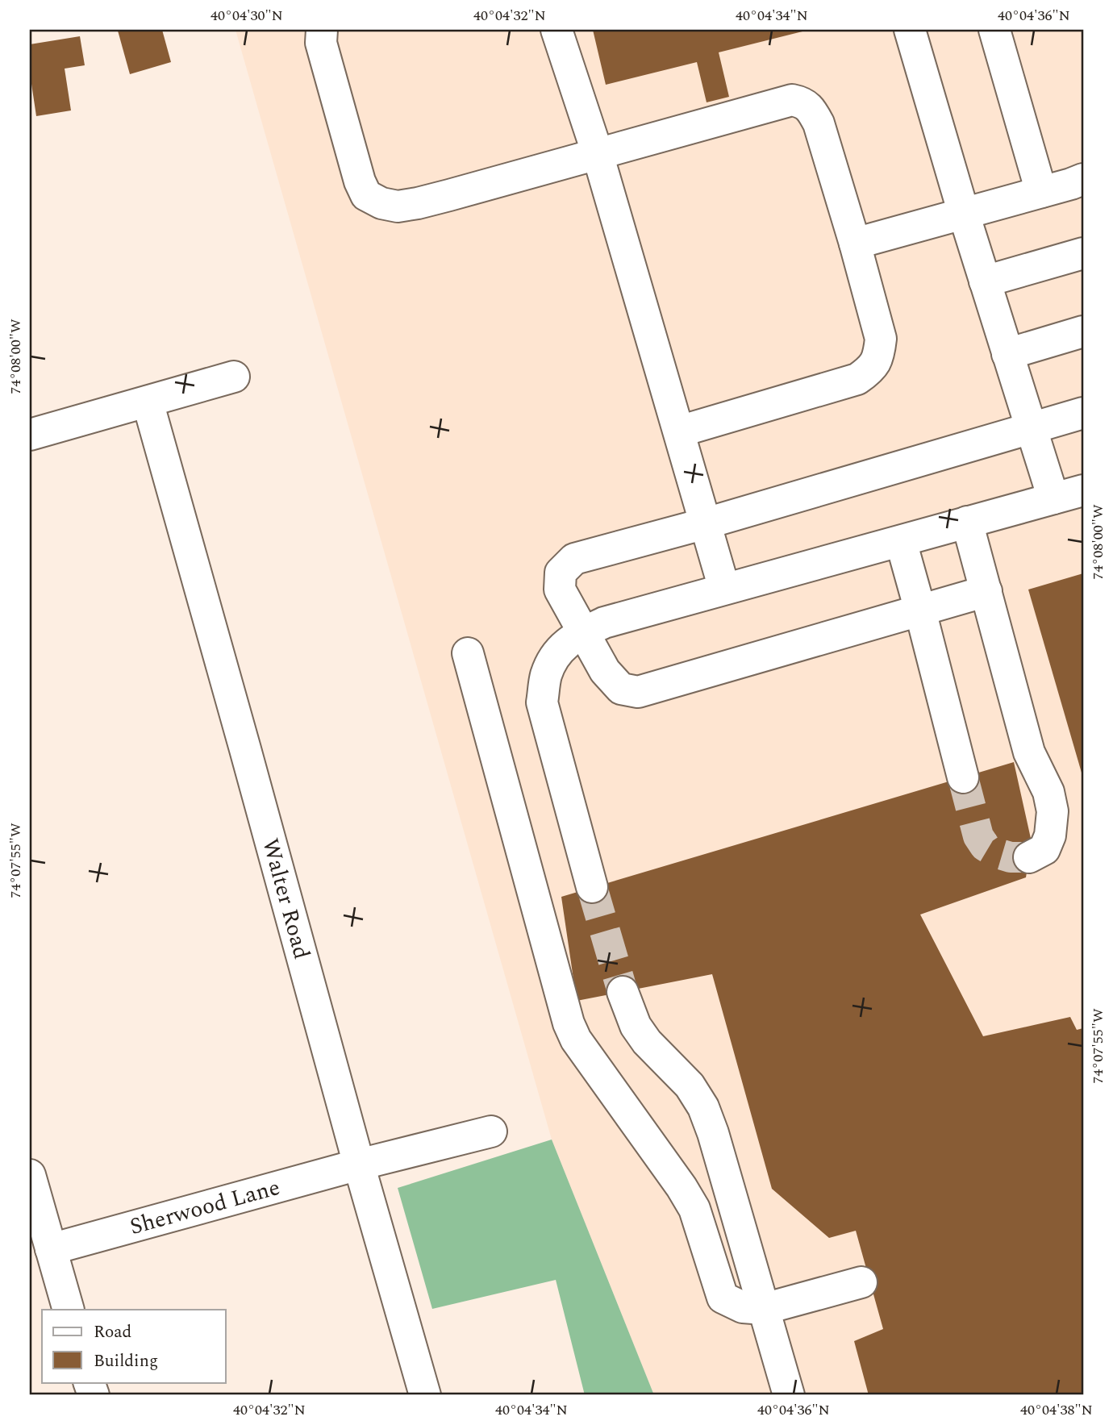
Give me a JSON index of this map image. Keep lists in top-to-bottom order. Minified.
{"streets":{"street":["Walter Road","Sherwood Lane"]},"crossings":[["Walter Road","Sherwood Lane"]],"legend":["Road","Building"],"coordinates":["40°04'30\"N","40°04'32\"N","40°04'34\"N","40°04'36\"N","74°08'00\"W","74°07'55\"W","40°04'38\"N"]}
